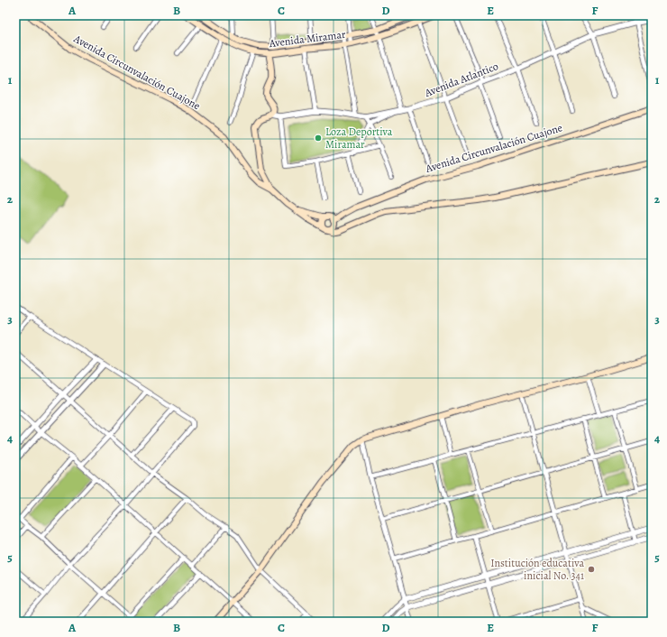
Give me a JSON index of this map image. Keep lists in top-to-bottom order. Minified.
{"streets":{"main road":["Avenida Miramar","Avenida Circunvalación Cuajone"],"street":["Avenida Atlantico"]},"places":["Loza Deportiva Miramar","Institución educativa inicial No. 341"],"grid":{"columns":["A","B","C","D","E","F"],"rows":["1","2","3","4","5"]}}
